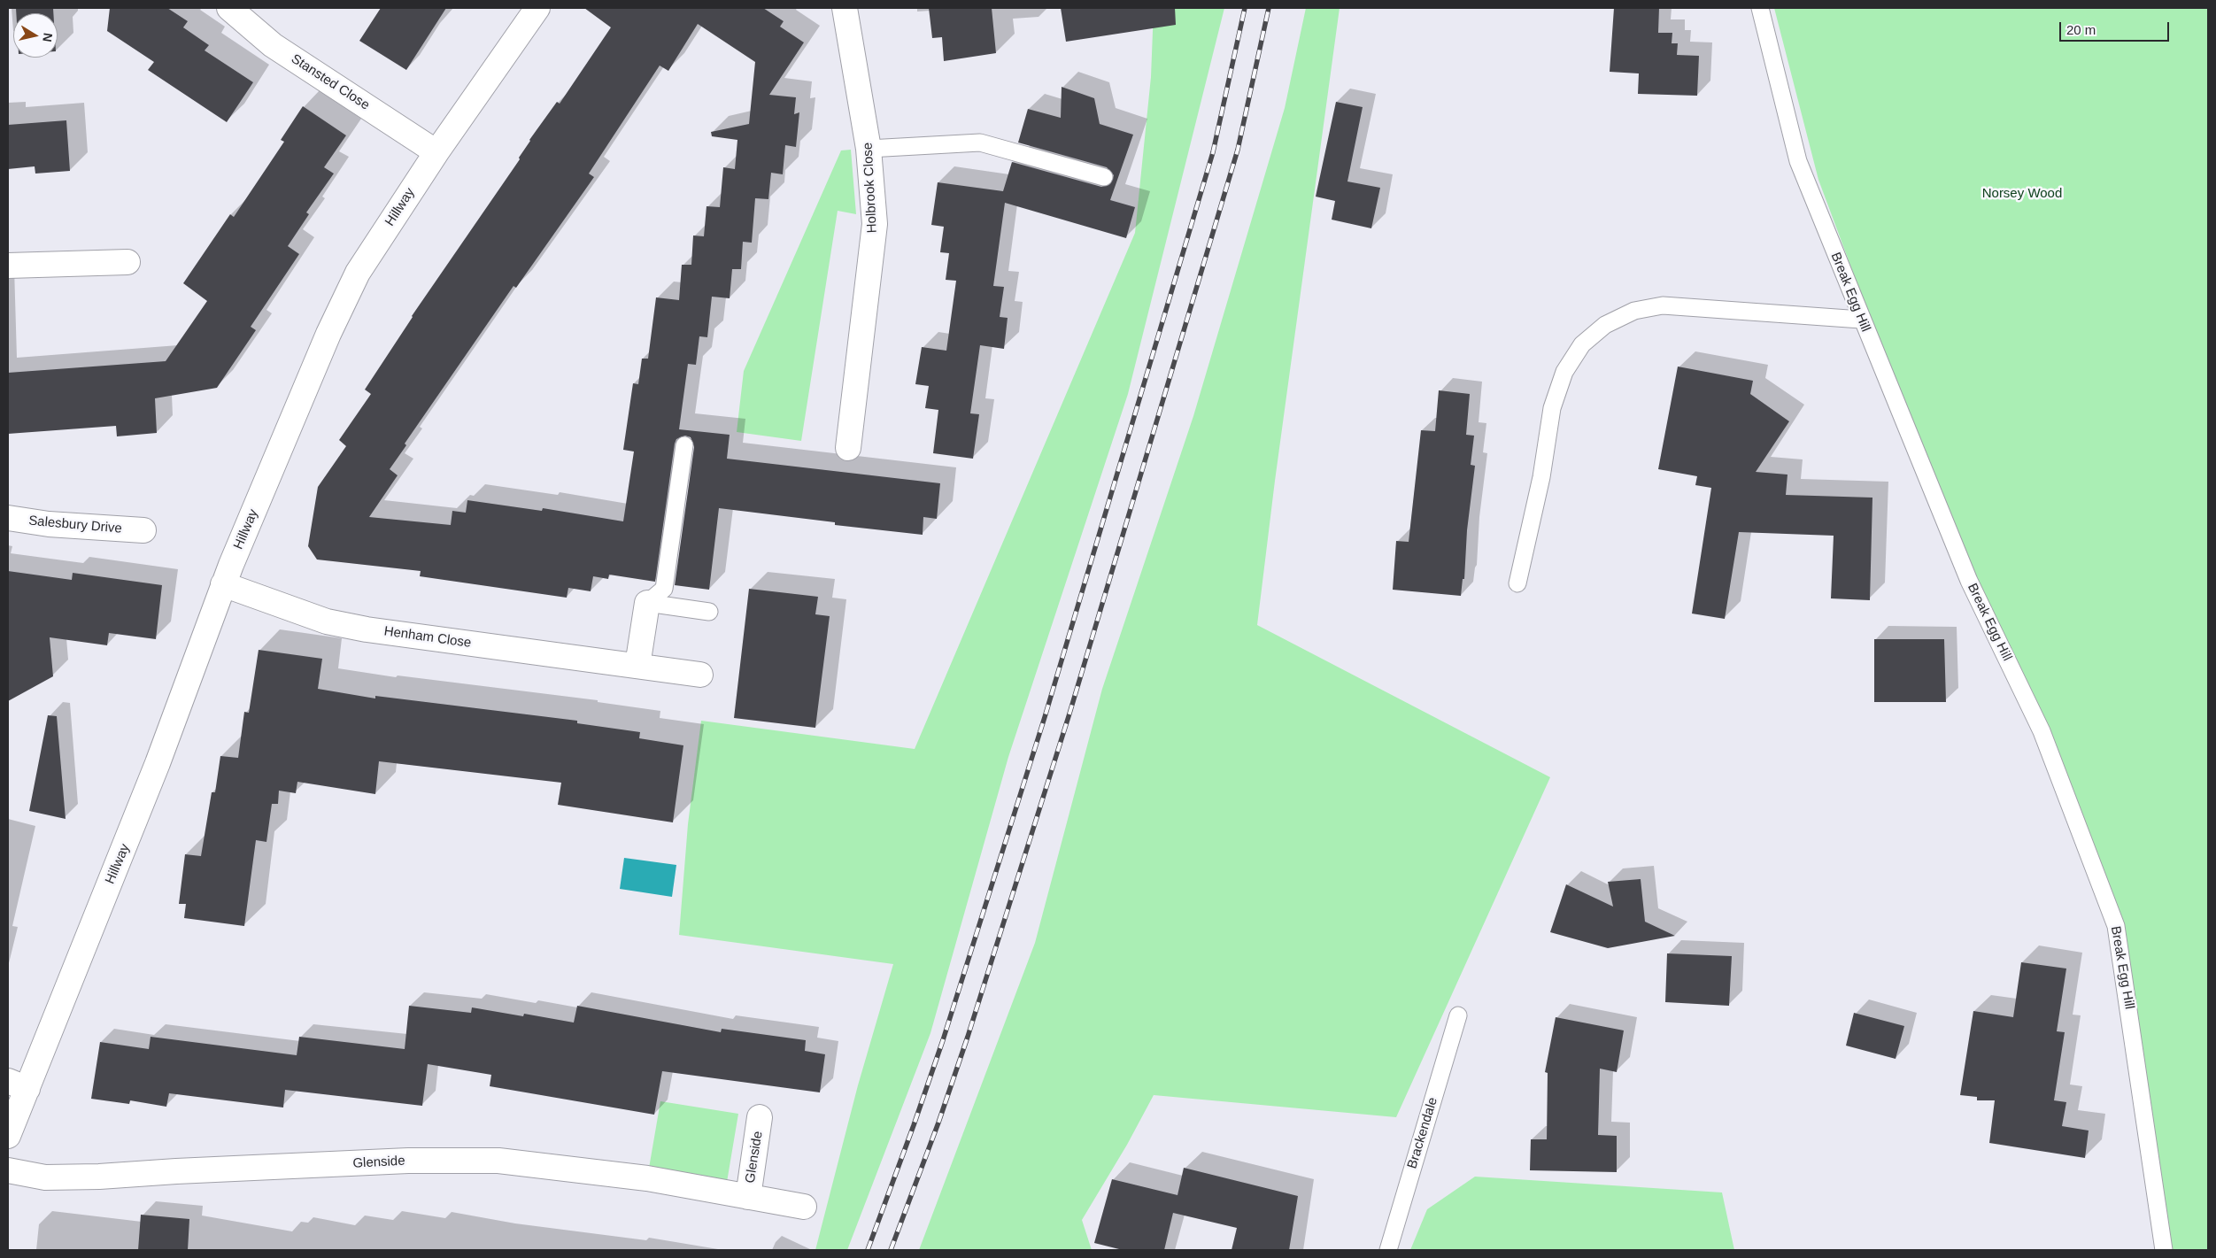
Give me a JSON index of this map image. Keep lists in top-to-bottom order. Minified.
{"streets":{"street":["Stansted Close","Holbrook Close","Hillway","Salesbury Drive","Henham Close","Glenside"],"lane":["Break Egg Hill","Brackendale"]},"crossings":[["Stansted Close","Hillway"],["Hillway","Henham Close"]],"parks":["Norsey Wood"],"scale_bar":"20 m","north":"right"}
